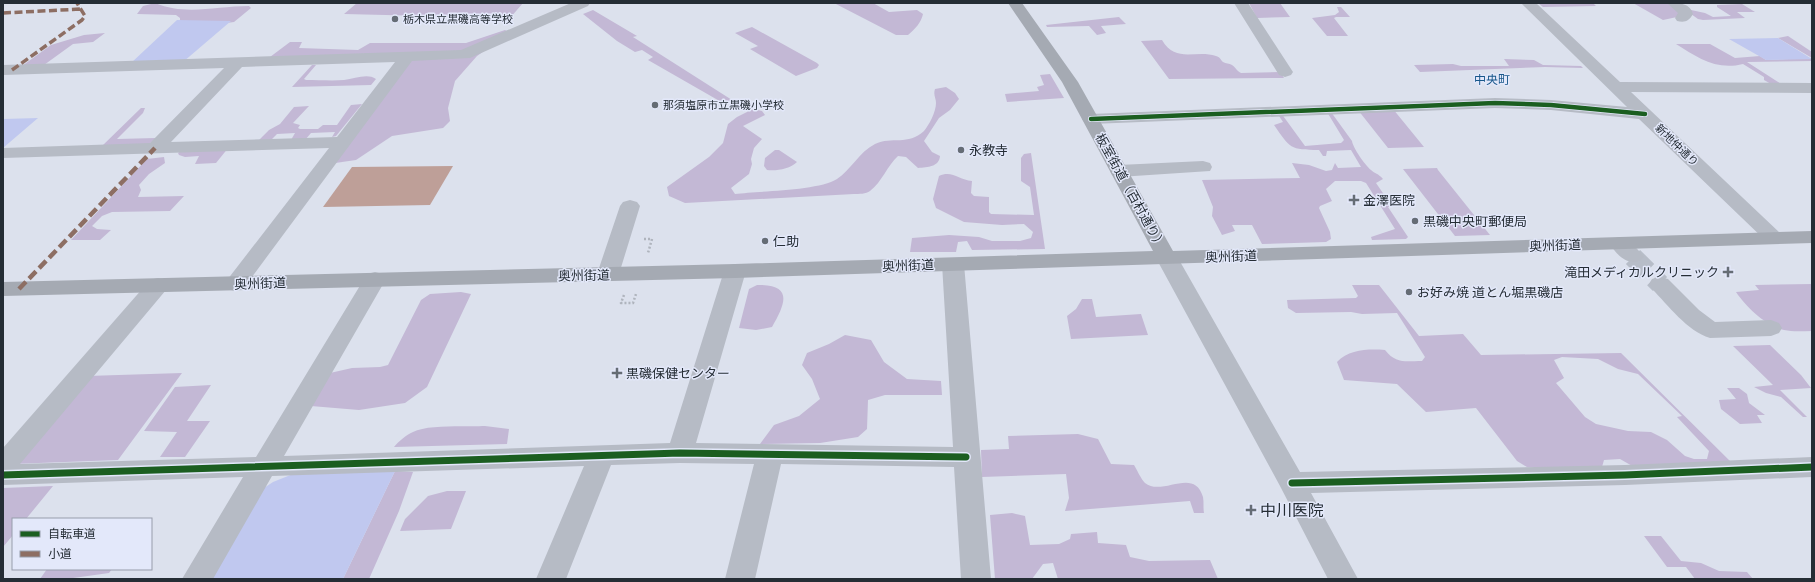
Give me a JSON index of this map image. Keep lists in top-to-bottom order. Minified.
{"streets":{"main road":["板室街道（百村通り）","奥州街道"],"street":["新地仲通り"]},"crossings":[["新地仲通り","奥州街道"],["板室街道（百村通り）","奥州街道"]],"districts":["中央町"],"places":{"other":["栃木県立黒磯高等学校","那須塩原市立黒磯小学校","永教寺","黒磯中央町郵便局","仁助","お好み焼 道とん堀黒磯店"],"health":["金澤医院","滝田メディカルクリニック","黒磯保健センター","中川医院"]},"legend":["自転車道","小道"]}
